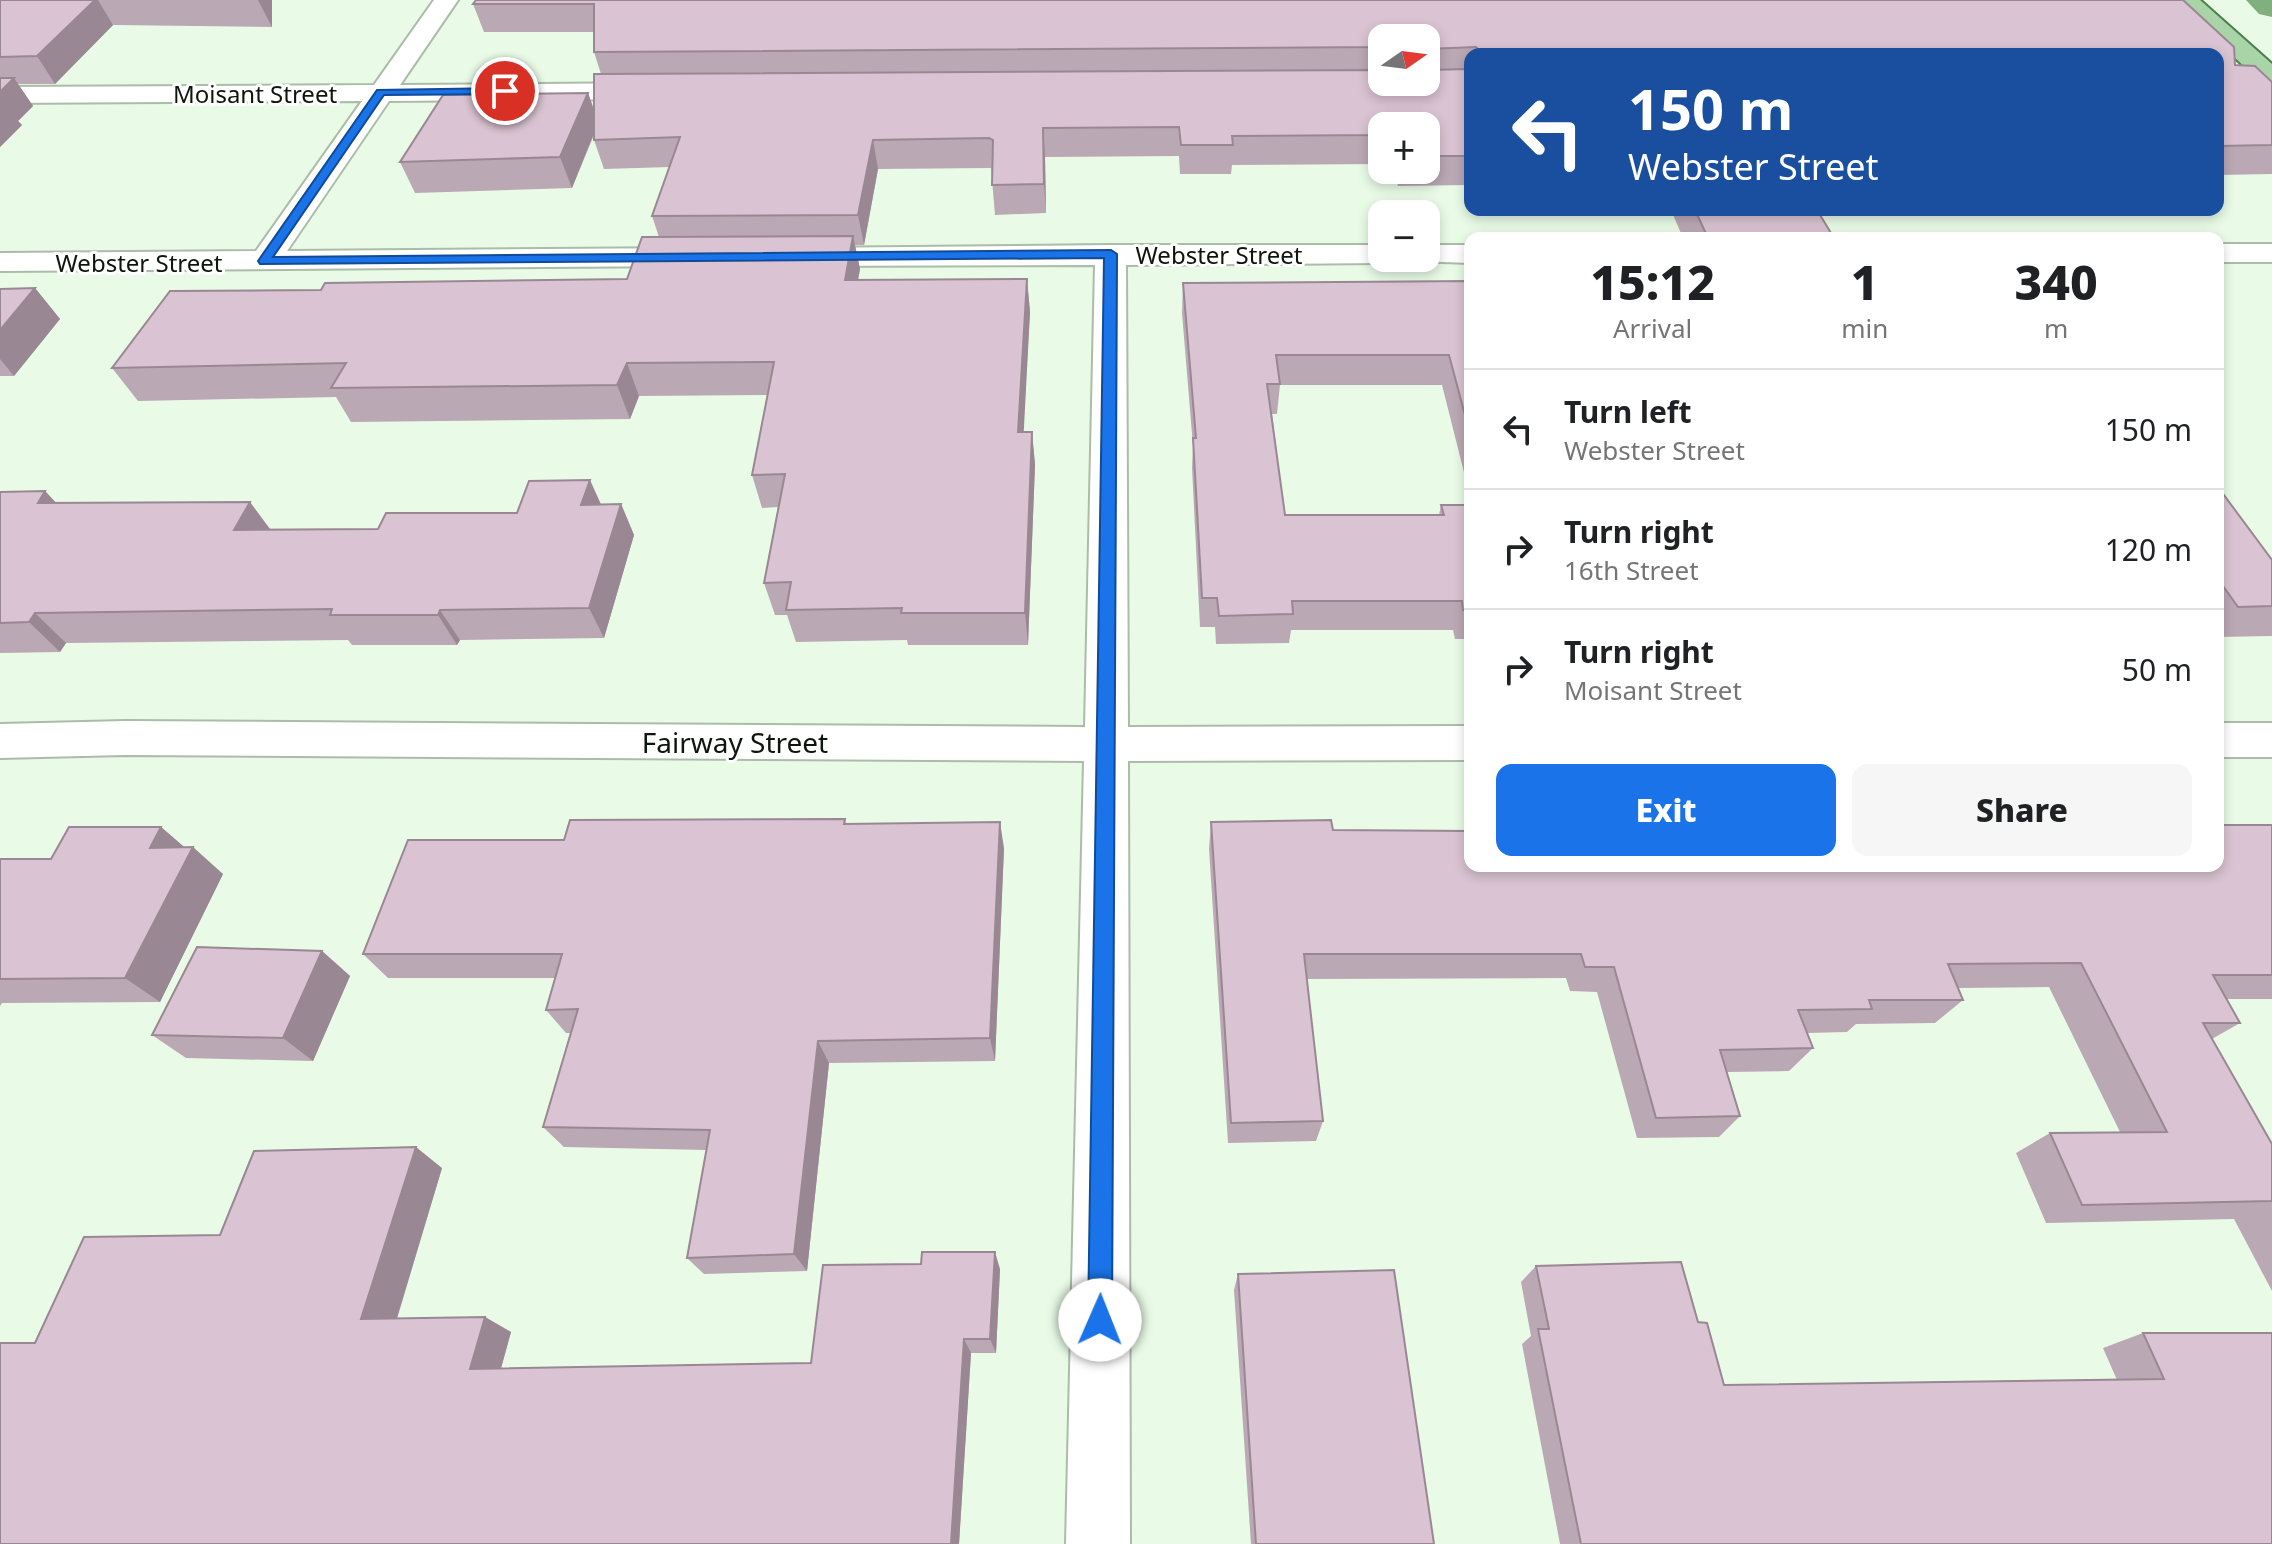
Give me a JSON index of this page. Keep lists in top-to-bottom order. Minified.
{"streets":{"street":["Moisant Street","Webster Street","Fairway Street"]},"north":"right","page":{"map_buttons":["+","−"],"turn":["150 m","Webster Street"],"eta":["15:12","Arrival","1","min","340","m"],"list":[{"name":"Turn left","note":"Webster Street","value":"150 m"},{"name":"Turn right","note":"16th Street","value":"120 m"},{"name":"Turn right","note":"Moisant Street","value":"50 m"}],"buttons":["Exit","Share"]}}
